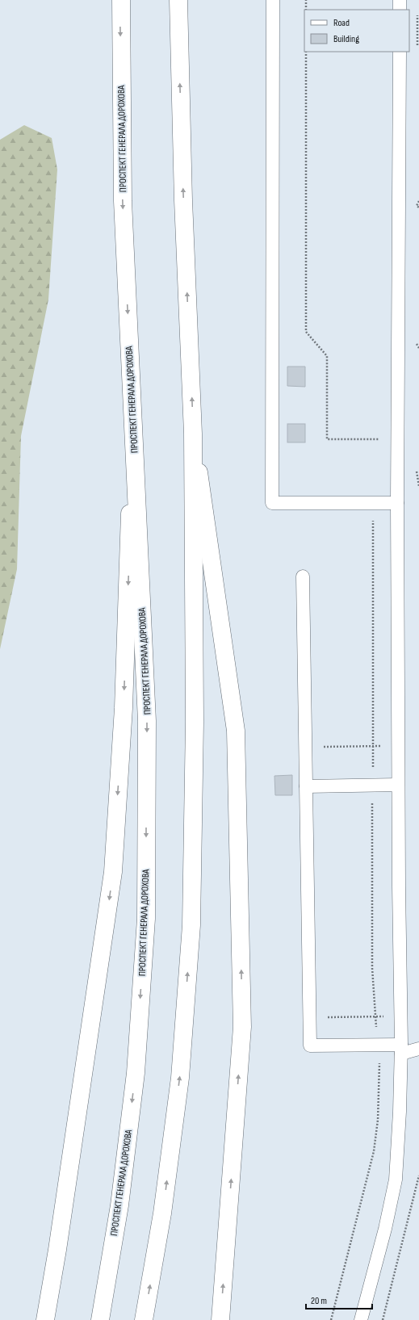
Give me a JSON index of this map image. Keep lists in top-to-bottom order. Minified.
{"streets":{"main road":["ПРОСПЕКТ ГЕНЕРАЛА ДОРОХОВА"]},"legend":["Road","Building"],"scale_bar":"20 m"}
